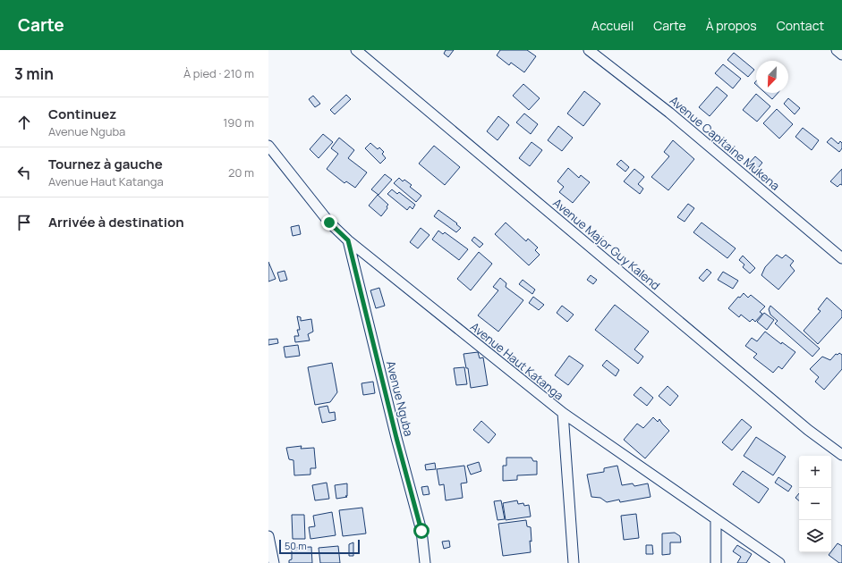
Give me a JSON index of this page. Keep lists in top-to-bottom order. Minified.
{"streets":{"street":["Avenue Capitaine Mukena","Avenue Major Guy Kalend","Avenue Haut Katanga","Avenue Nguba"]},"crossings":[["Avenue Haut Katanga","Avenue Nguba"]],"scale_bar":"50 m","north":"bottom left","page":{"header":"Carte","nav":["Accueil","Carte","À propos","Contact"],"heading":["3 min","À pied · 210 m"],"list":[["Continuez","Avenue Nguba","190 m"],["Tournez à gauche","Avenue Haut Katanga","20 m"],"Arrivée à destination"],"map_buttons":["+","−"],"scale":"50 m"}}
